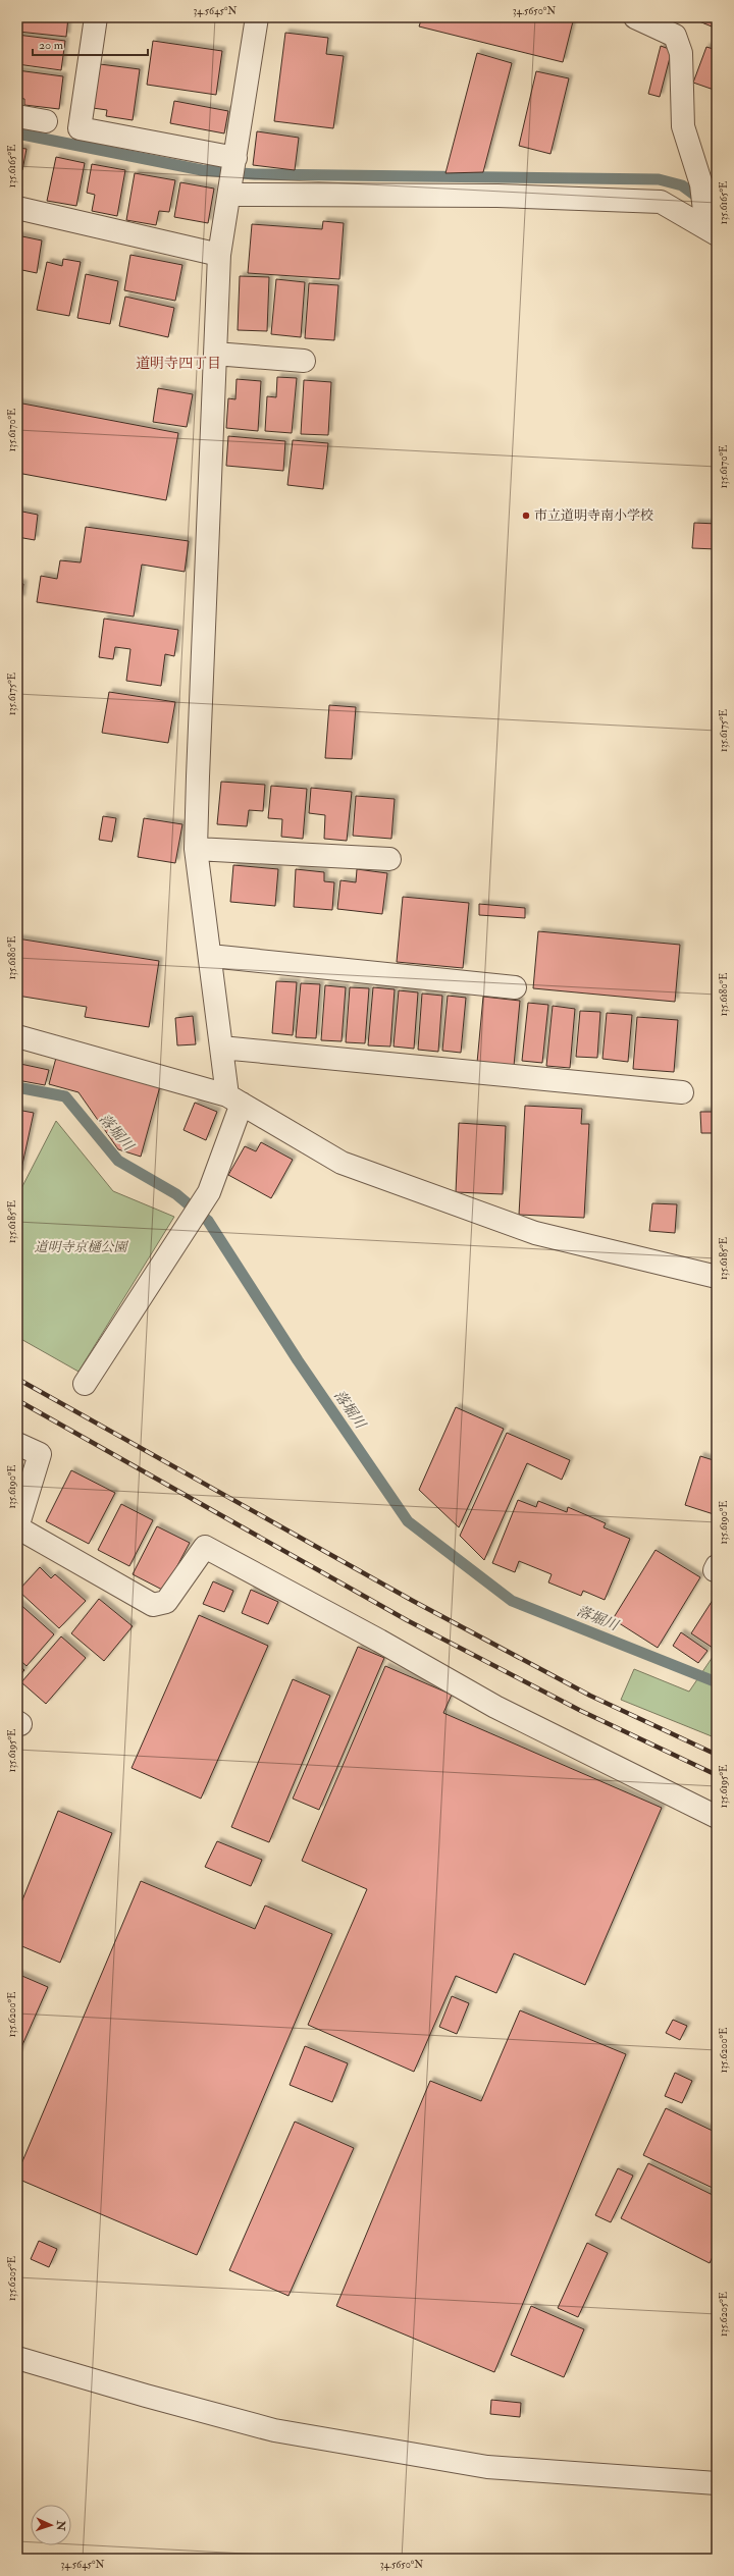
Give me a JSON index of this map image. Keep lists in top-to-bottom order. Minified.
{"districts":["道明寺四丁目"],"water":["落堀川"],"parks":["道明寺京樋公園"],"places":["市立道明寺南小学校"],"scale_bar":"20 m","north":"right","coordinates":["34.5645°N","34.5650°N","135.6165°E","135.6170°E","135.6175°E","135.6180°E","135.6185°E","135.6190°E","135.6195°E","135.6200°E","135.6205°E"]}
